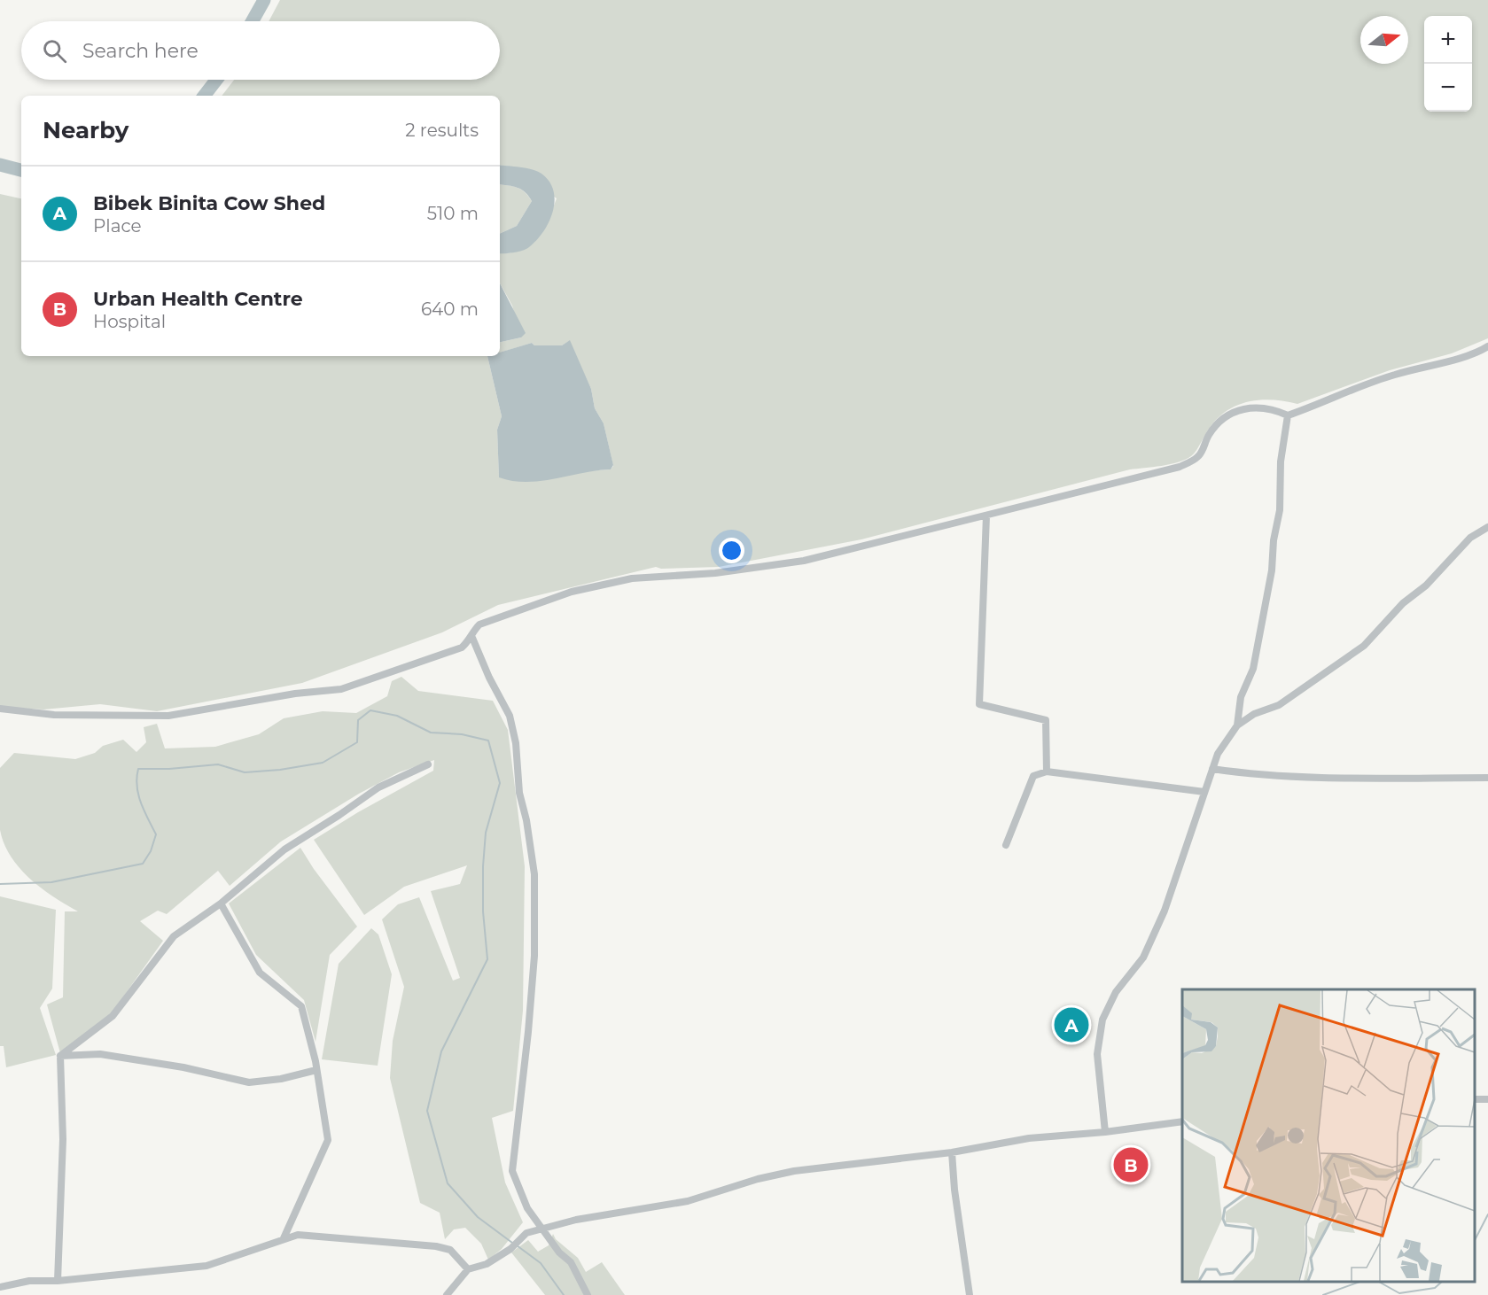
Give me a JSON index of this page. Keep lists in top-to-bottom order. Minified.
{"north":"right","page":{"map_buttons":["+","−"],"search":"Search here","heading":["Nearby","2 results"],"list":[{"mark":"A","name":"Bibek Binita Cow Shed","note":"Place","value":"510 m"},{"mark":"B","name":"Urban Health Centre","note":"Hospital","value":"640 m"}],"pins":["A","B"]}}
